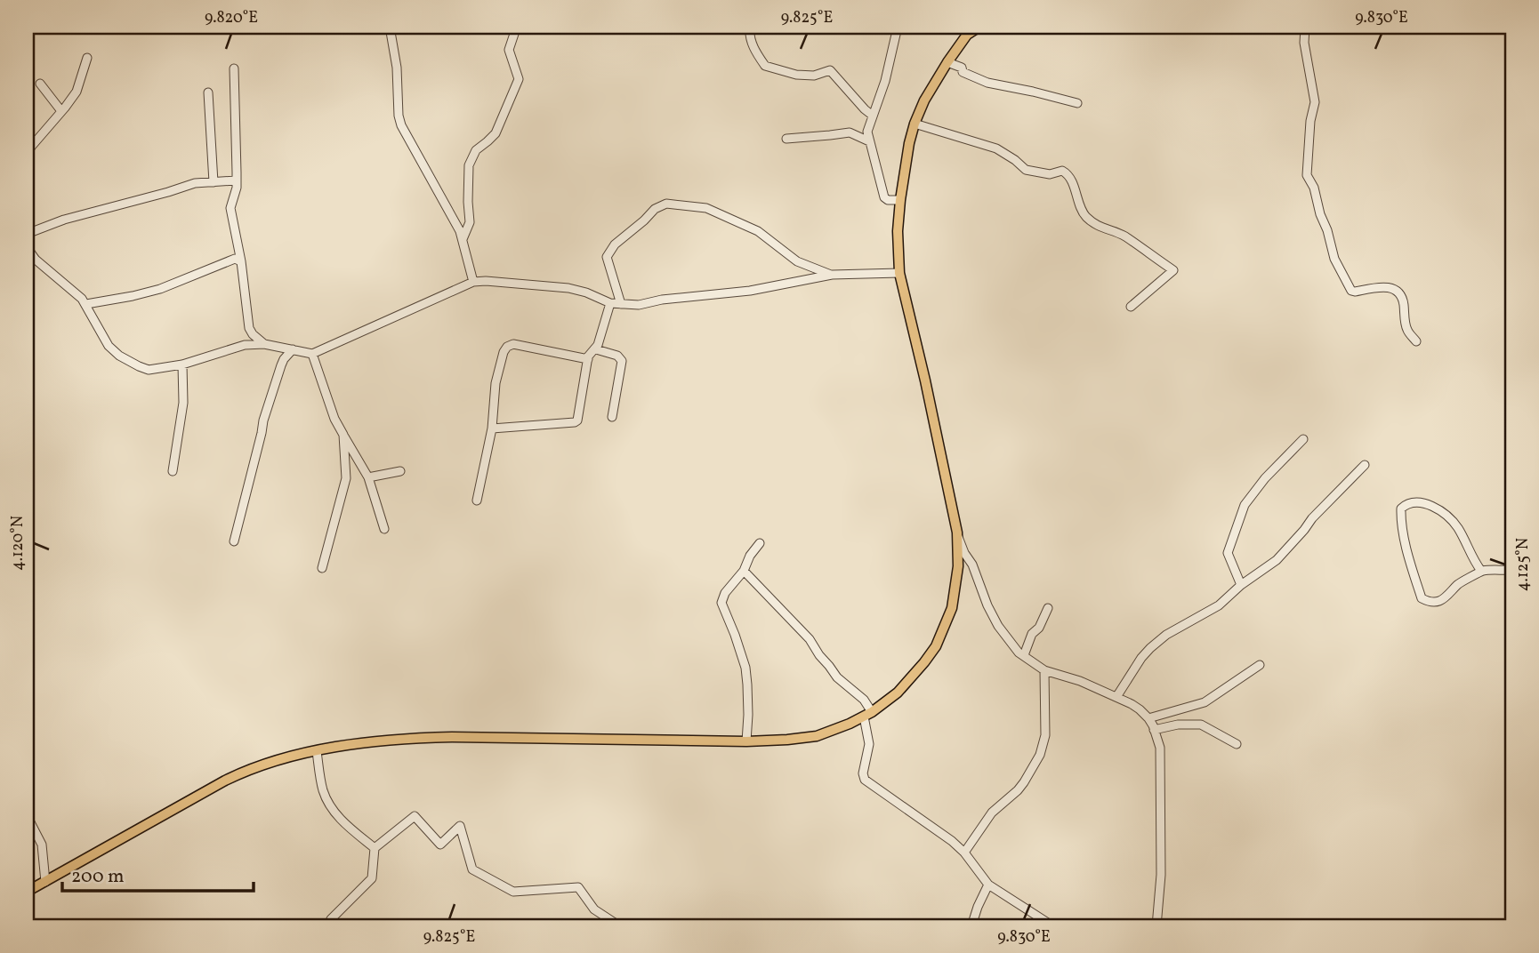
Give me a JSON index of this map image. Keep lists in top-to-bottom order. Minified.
{"scale_bar":"200 m","coordinates":["9.820°E","9.825°E","9.830°E","4.120°N","4.125°N"]}
